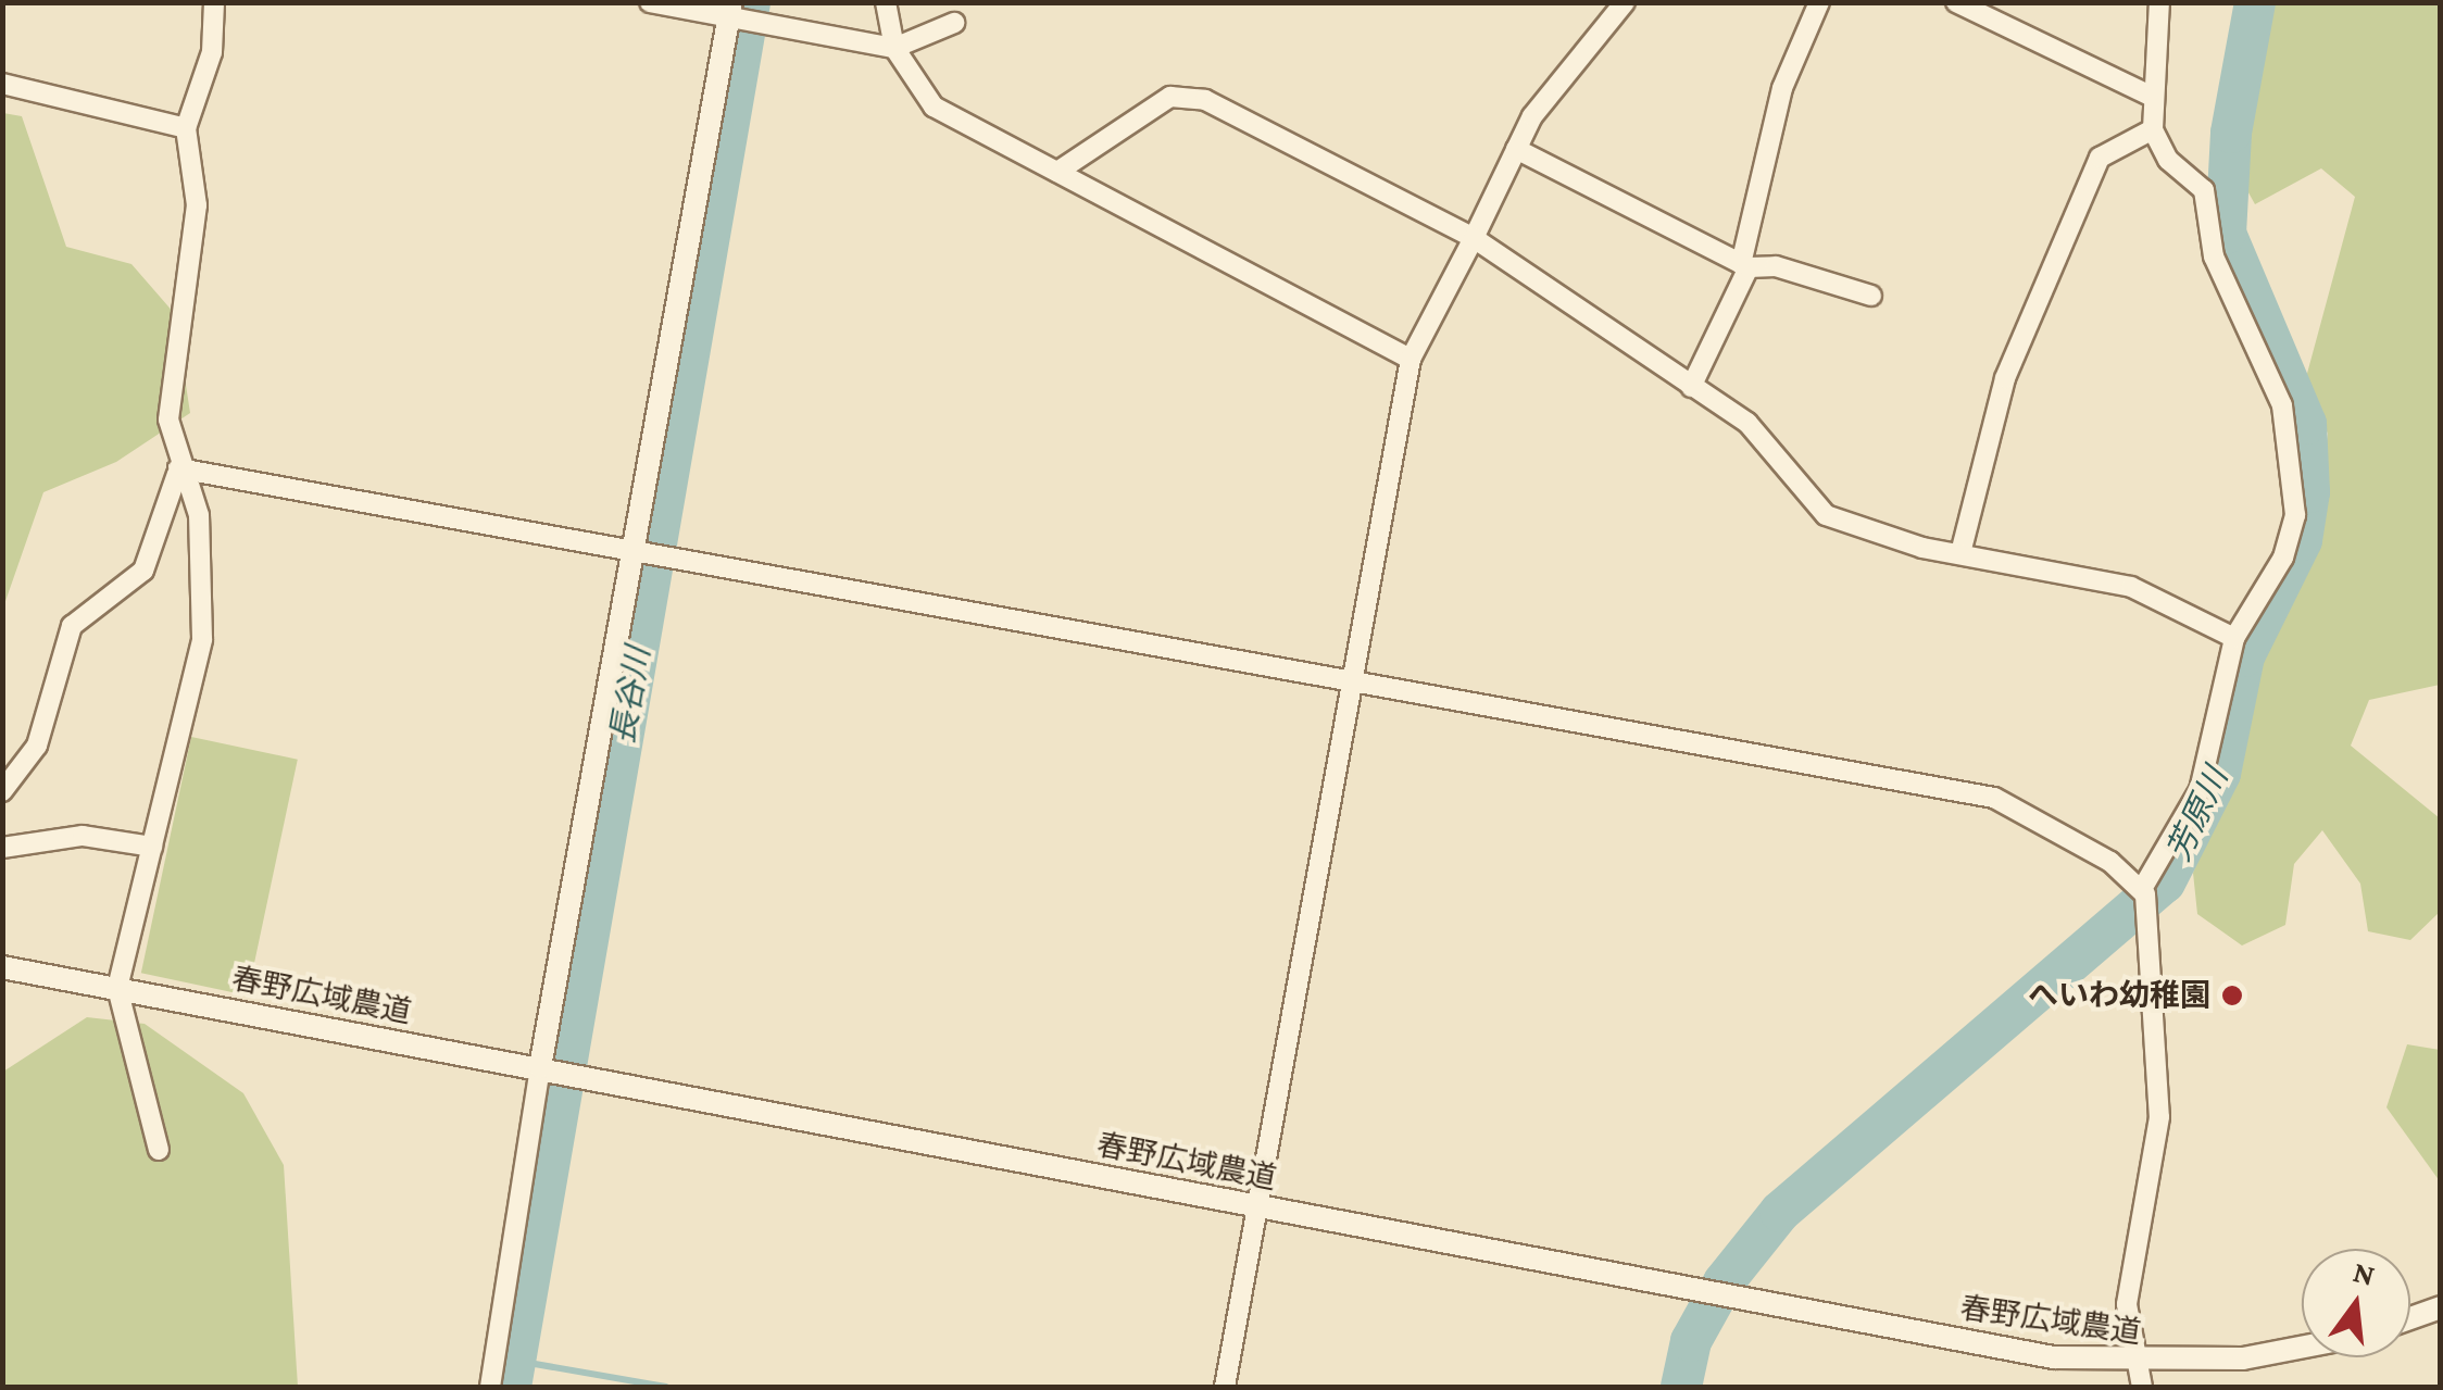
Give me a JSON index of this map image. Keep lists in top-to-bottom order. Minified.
{"streets":{"street":["春野広域農道"]},"water":["長谷川","芳原川"],"places":["へいわ幼稚園"],"north":"top"}
